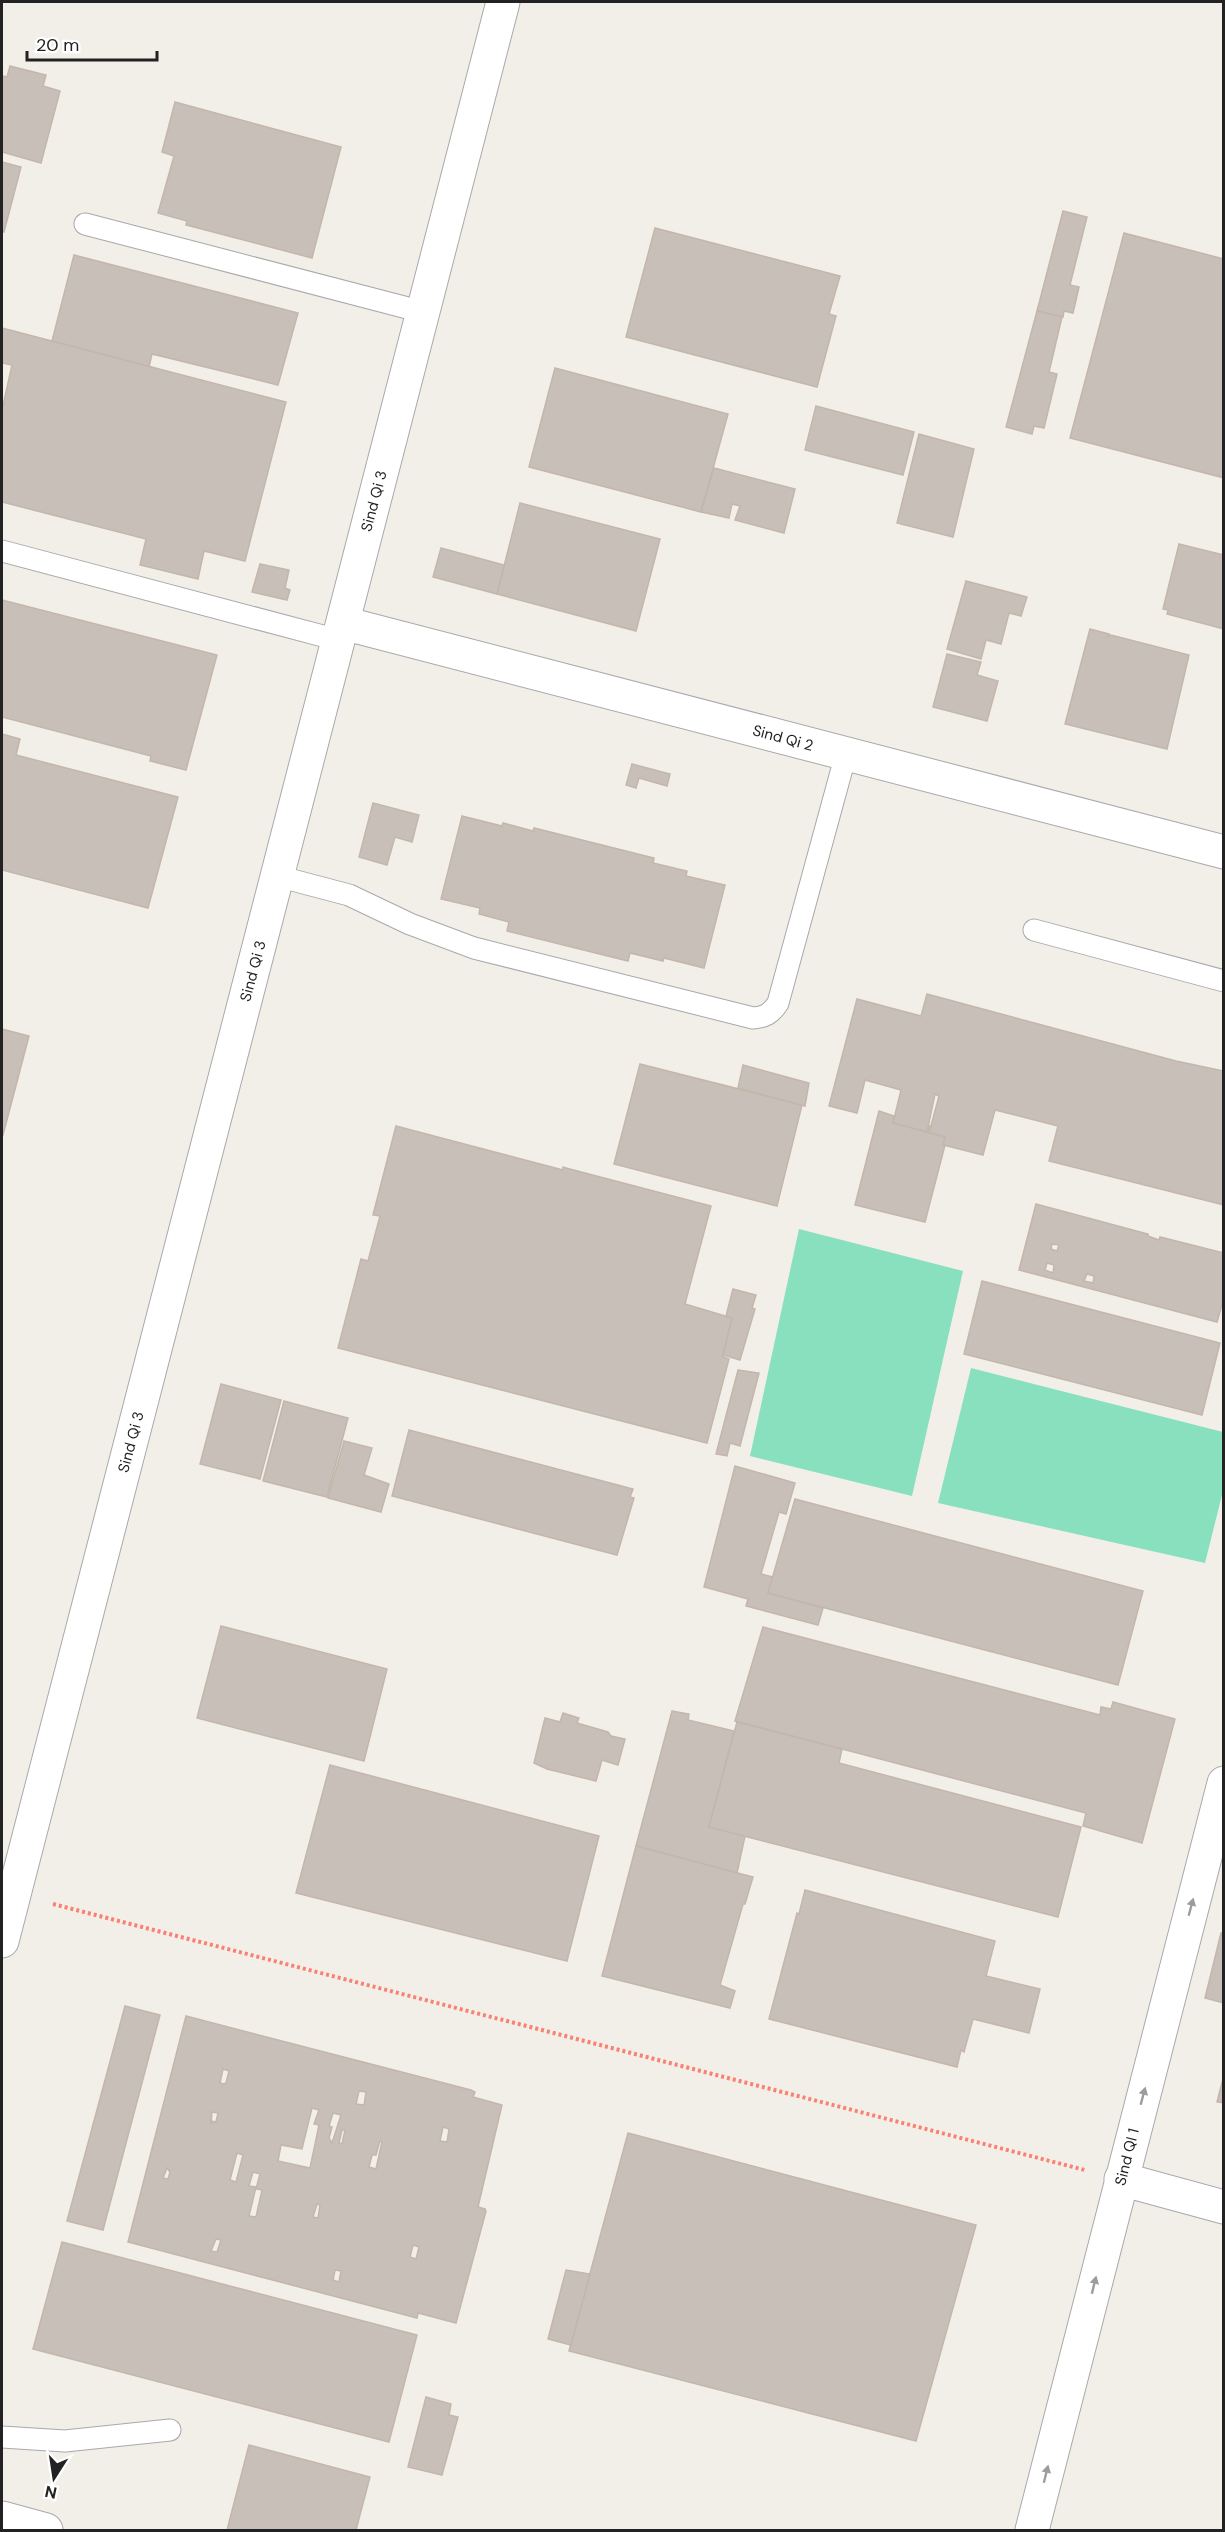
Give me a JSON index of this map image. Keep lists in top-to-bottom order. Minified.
{"streets":{"street":["Sind Qi 3","Sind Qi 2","Sind QI 1"]},"crossings":[["Sind Qi 3","Sind Qi 2"]],"one_way":["Sind QI 1"],"scale_bar":"20 m","north":"bottom"}
